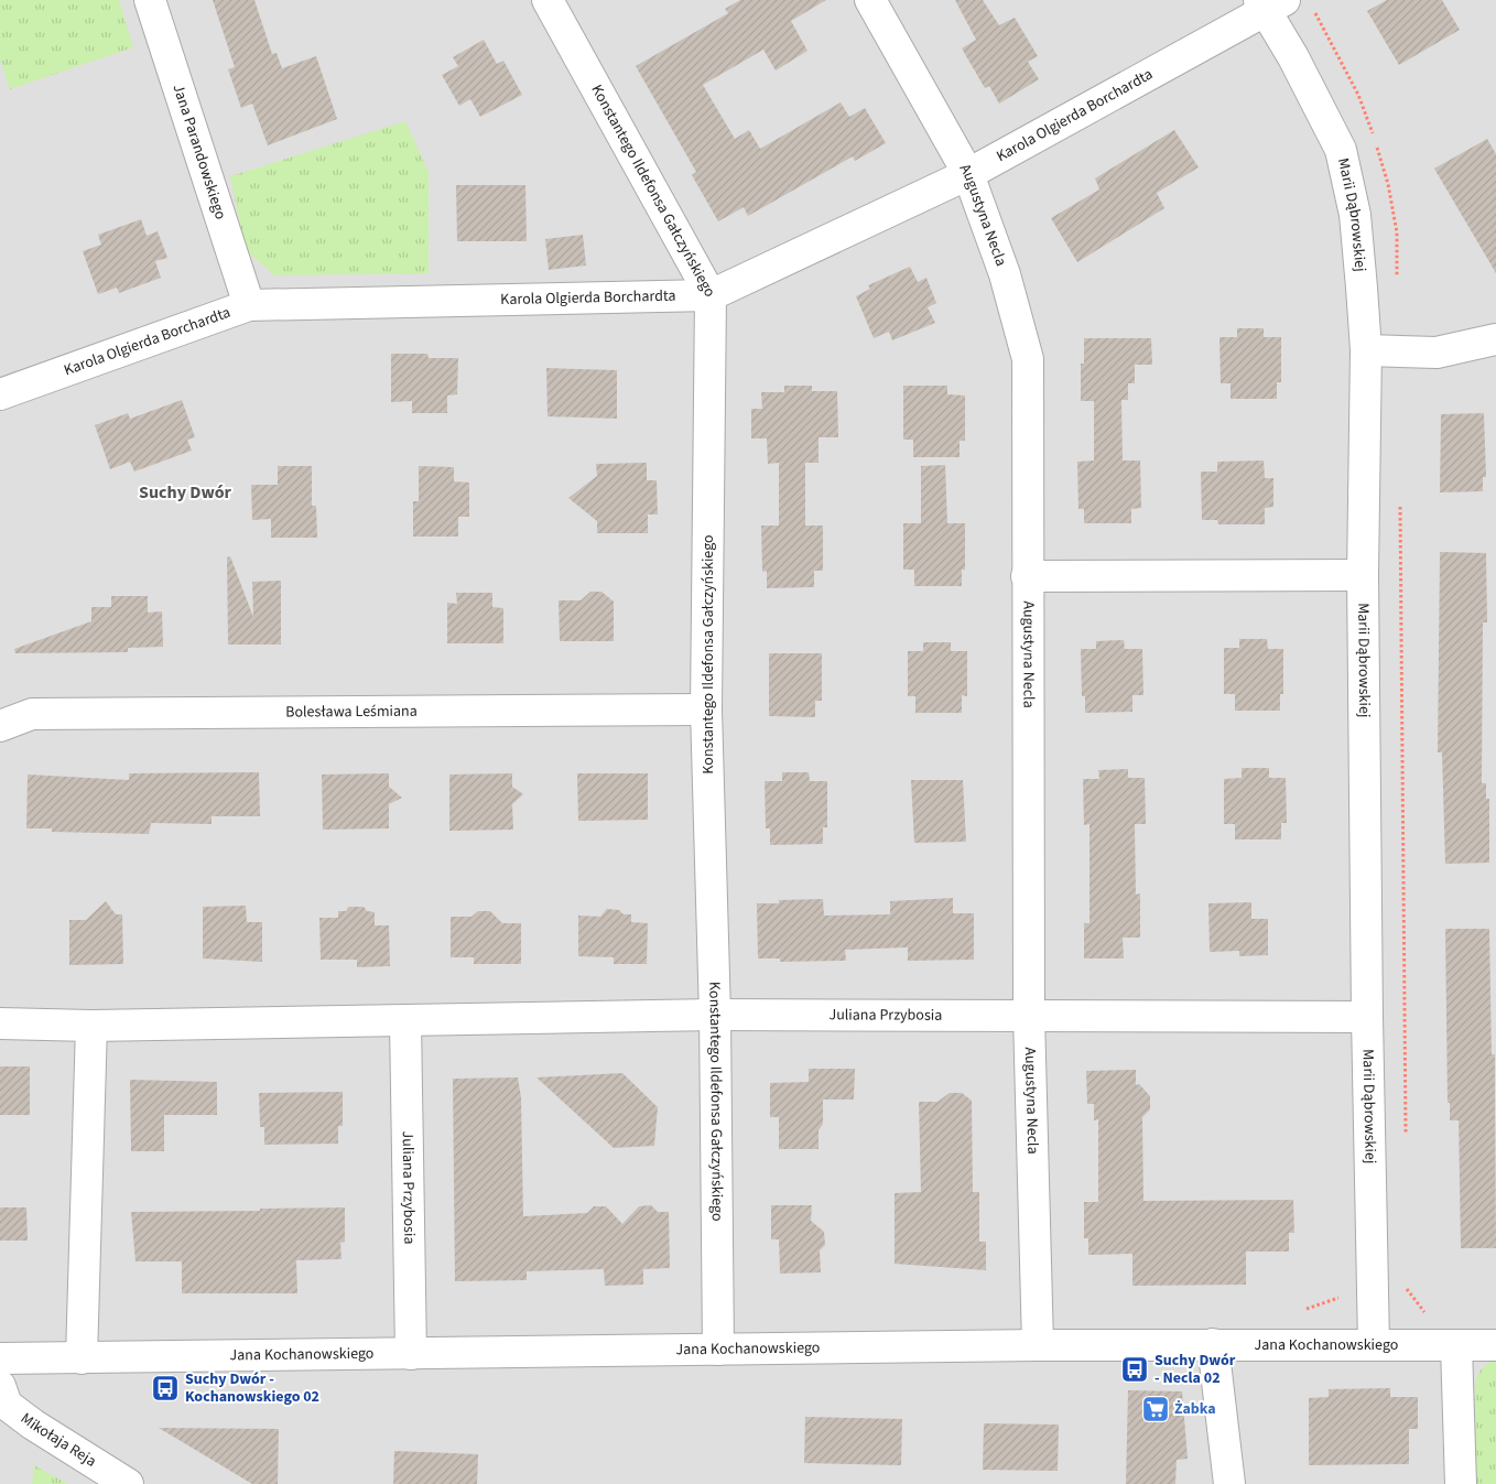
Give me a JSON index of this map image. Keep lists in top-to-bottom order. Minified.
{"streets":{"street":["Karola Olgierda Borchardta","Jana Parandowskiego","Konstantego Ildefonsa Gałczyńskiego","Augustyna Necla","Marii Dąbrowskiej","Bolesława Leśmiana","Juliana Przybosia","Jana Kochanowskiego","Mikołaja Reja"]},"crossings":[["Karola Olgierda Borchardta","Jana Parandowskiego"],["Karola Olgierda Borchardta","Konstantego Ildefonsa Gałczyńskiego"],["Karola Olgierda Borchardta","Augustyna Necla"],["Karola Olgierda Borchardta","Marii Dąbrowskiej"],["Konstantego Ildefonsa Gałczyńskiego","Bolesława Leśmiana"],["Konstantego Ildefonsa Gałczyńskiego","Juliana Przybosia"],["Konstantego Ildefonsa Gałczyńskiego","Jana Kochanowskiego"],["Augustyna Necla","Juliana Przybosia"],["Augustyna Necla","Jana Kochanowskiego"],["Marii Dąbrowskiej","Juliana Przybosia"],["Marii Dąbrowskiej","Jana Kochanowskiego"],["Juliana Przybosia","Jana Kochanowskiego"]],"districts":["Suchy Dwór"],"places":{"bus stop":["Suchy Dwór - Necla 02","Suchy Dwór - Kochanowskiego 02"],"supermarket":["Żabka"]}}
